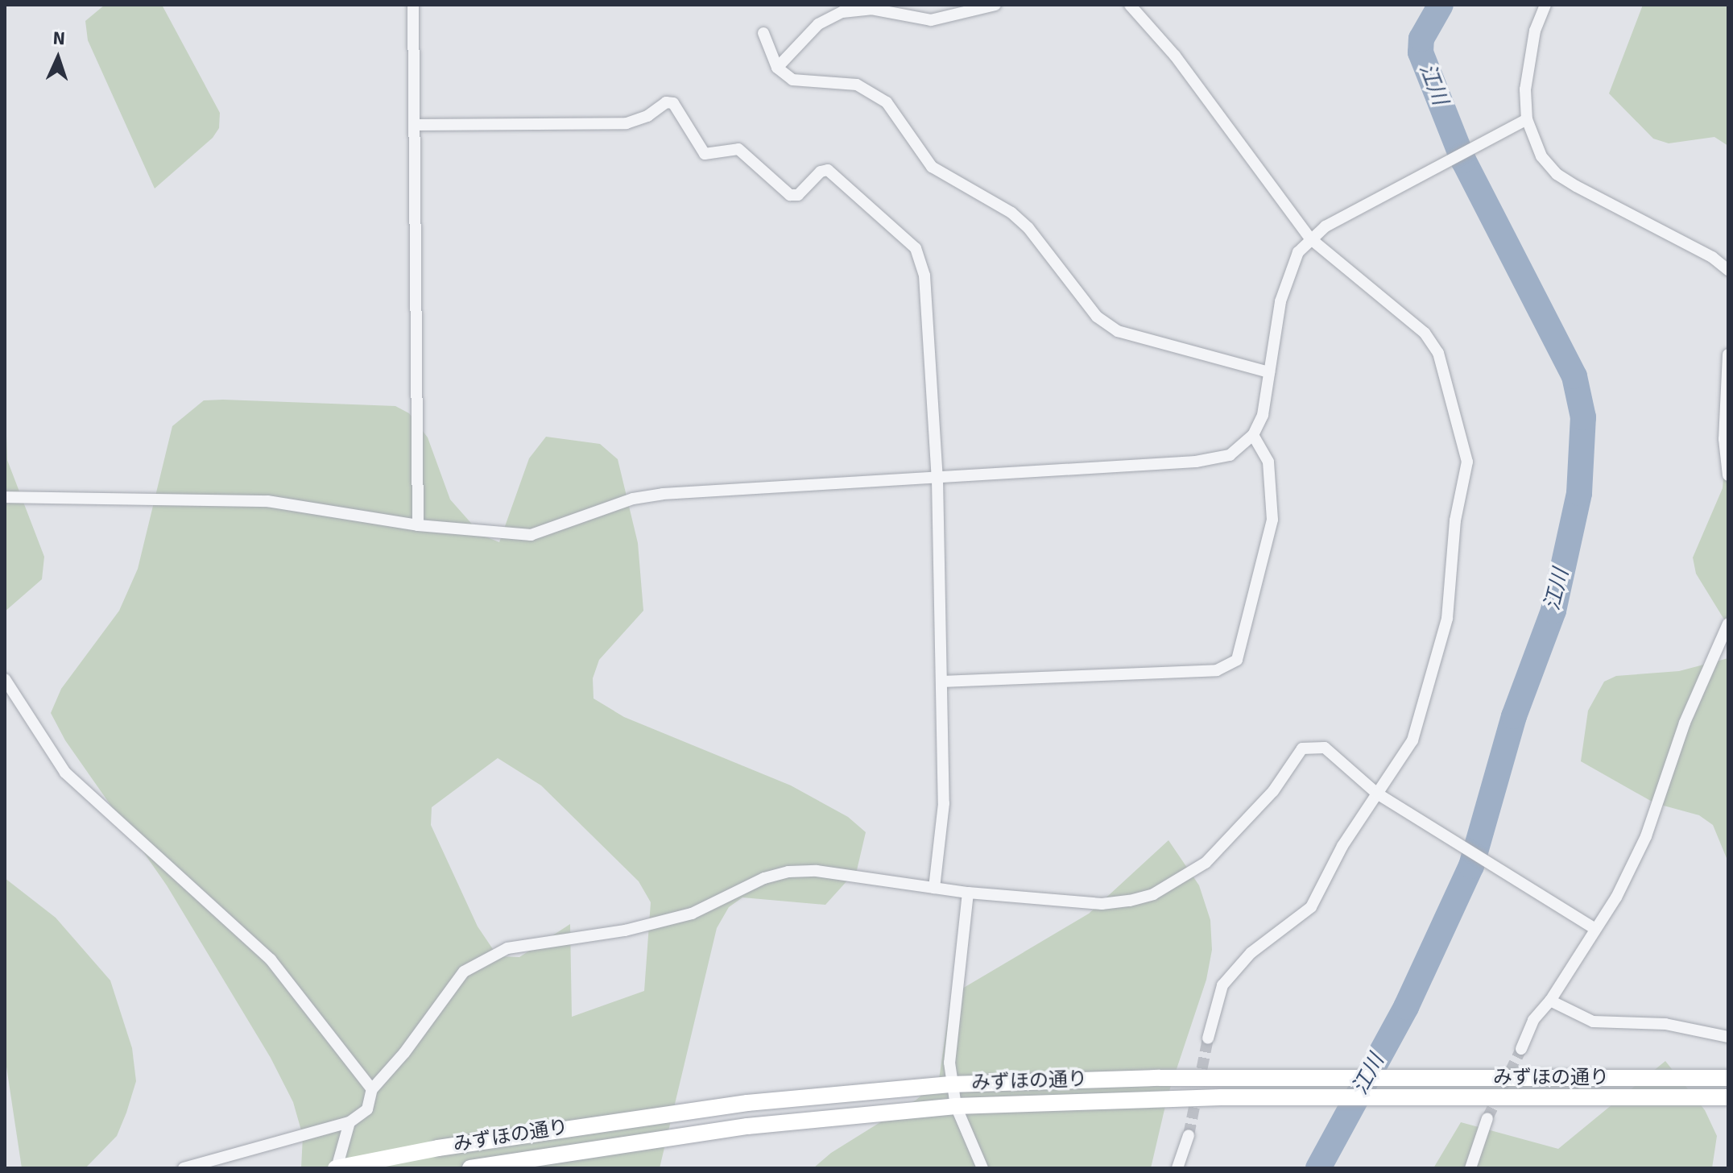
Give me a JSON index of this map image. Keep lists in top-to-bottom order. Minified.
{"streets":{"street":["みずほの通り"]},"water":["江川"],"north":"top"}
